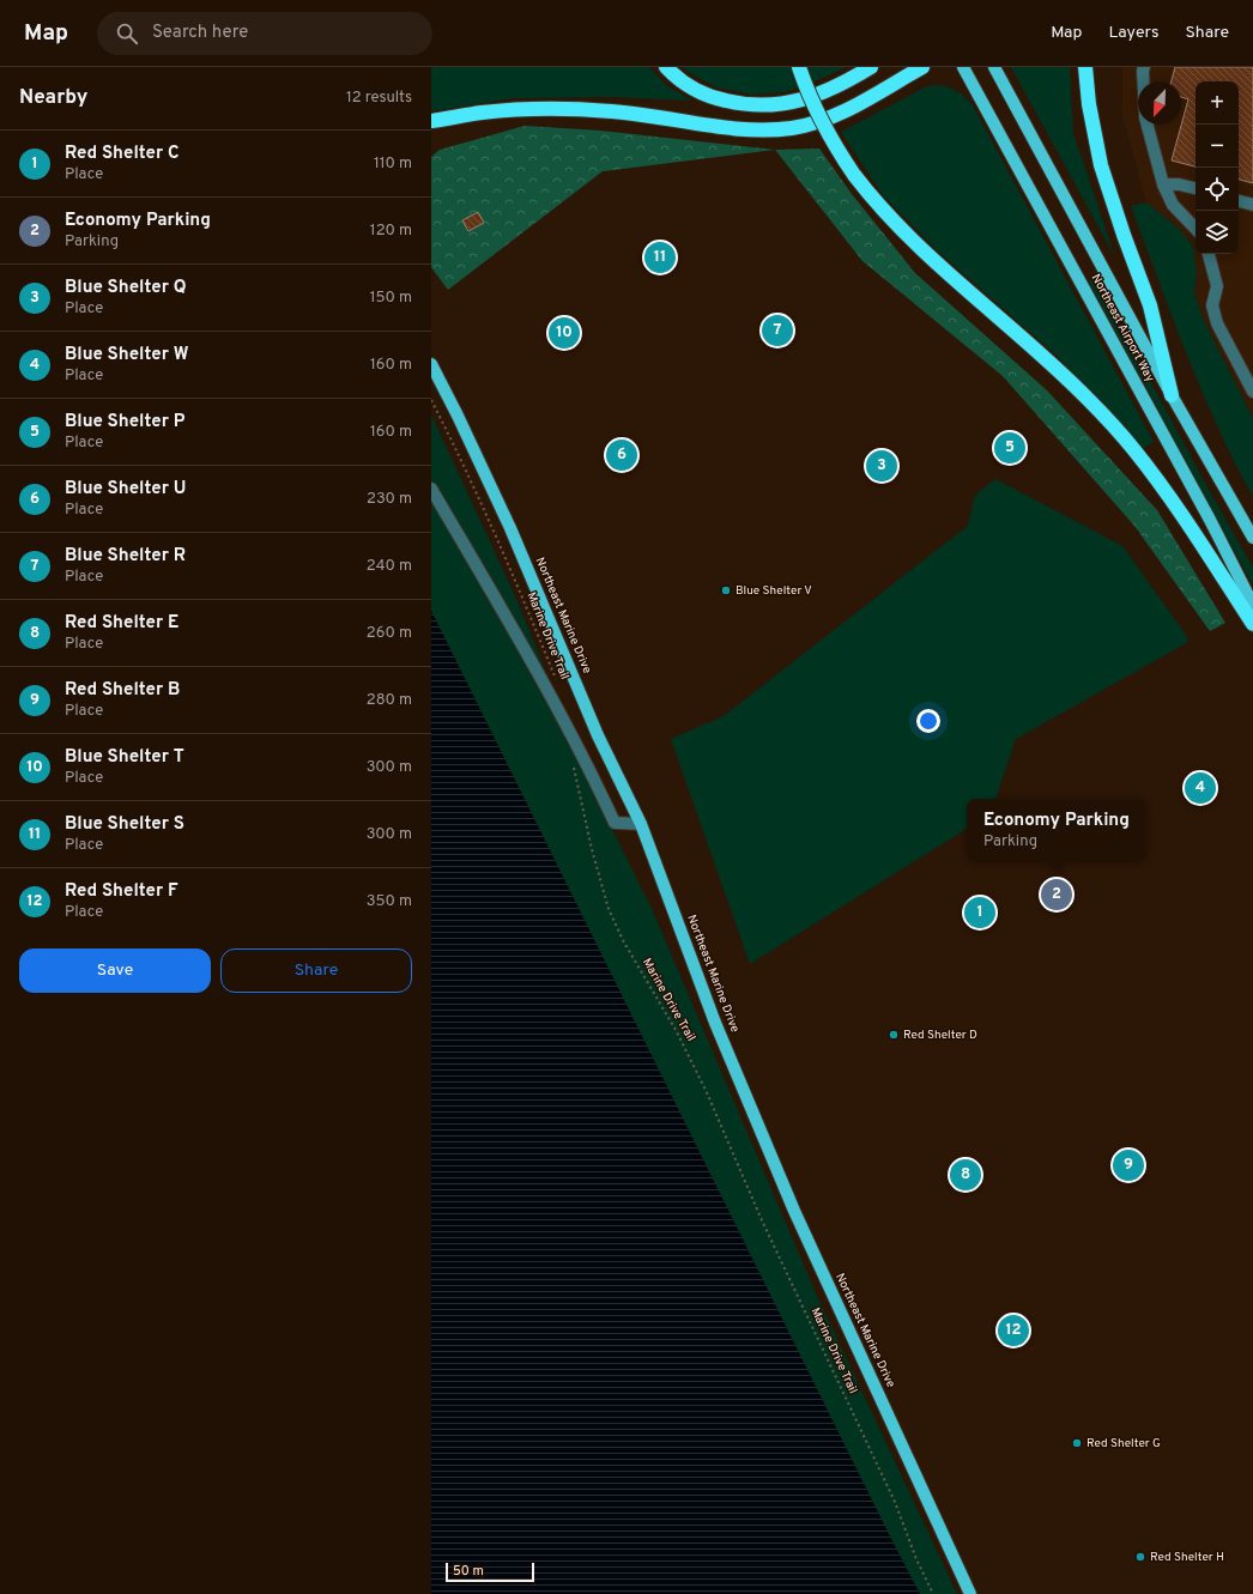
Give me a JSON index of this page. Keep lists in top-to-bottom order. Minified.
{"streets":{"main road":["Northeast Airport Way","Northeast Marine Drive"],"path":["Marine Drive Trail"]},"places":["Blue Shelter V","Red Shelter D","Red Shelter G","Red Shelter H"],"scale_bar":"50 m","north":"bottom left","page":{"header":"Map","search":"Search here","nav":["Map","Layers","Share"],"heading":["Nearby","12 results"],"map_buttons":["+","−"],"list":[{"mark":"1","name":"Red Shelter C","note":"Place","value":"110 m"},{"mark":"2","name":"Economy Parking","note":"Parking","value":"120 m"},{"mark":"3","name":"Blue Shelter Q","note":"Place","value":"150 m"},{"mark":"4","name":"Blue Shelter W","note":"Place","value":"160 m"},{"mark":"5","name":"Blue Shelter P","note":"Place","value":"160 m"},{"mark":"6","name":"Blue Shelter U","note":"Place","value":"230 m"},{"mark":"7","name":"Blue Shelter R","note":"Place","value":"240 m"},{"mark":"8","name":"Red Shelter E","note":"Place","value":"260 m"},{"mark":"9","name":"Red Shelter B","note":"Place","value":"280 m"},{"mark":"10","name":"Blue Shelter T","note":"Place","value":"300 m"},{"mark":"11","name":"Blue Shelter S","note":"Place","value":"300 m"},{"mark":"12","name":"Red Shelter F","note":"Place","value":"350 m"}],"pins":["11","7","10","5","6","3","4","2","1","9","8","12"],"popup":["Economy Parking","Parking"],"buttons":["Save","Share"],"scale":"50 m"}}
